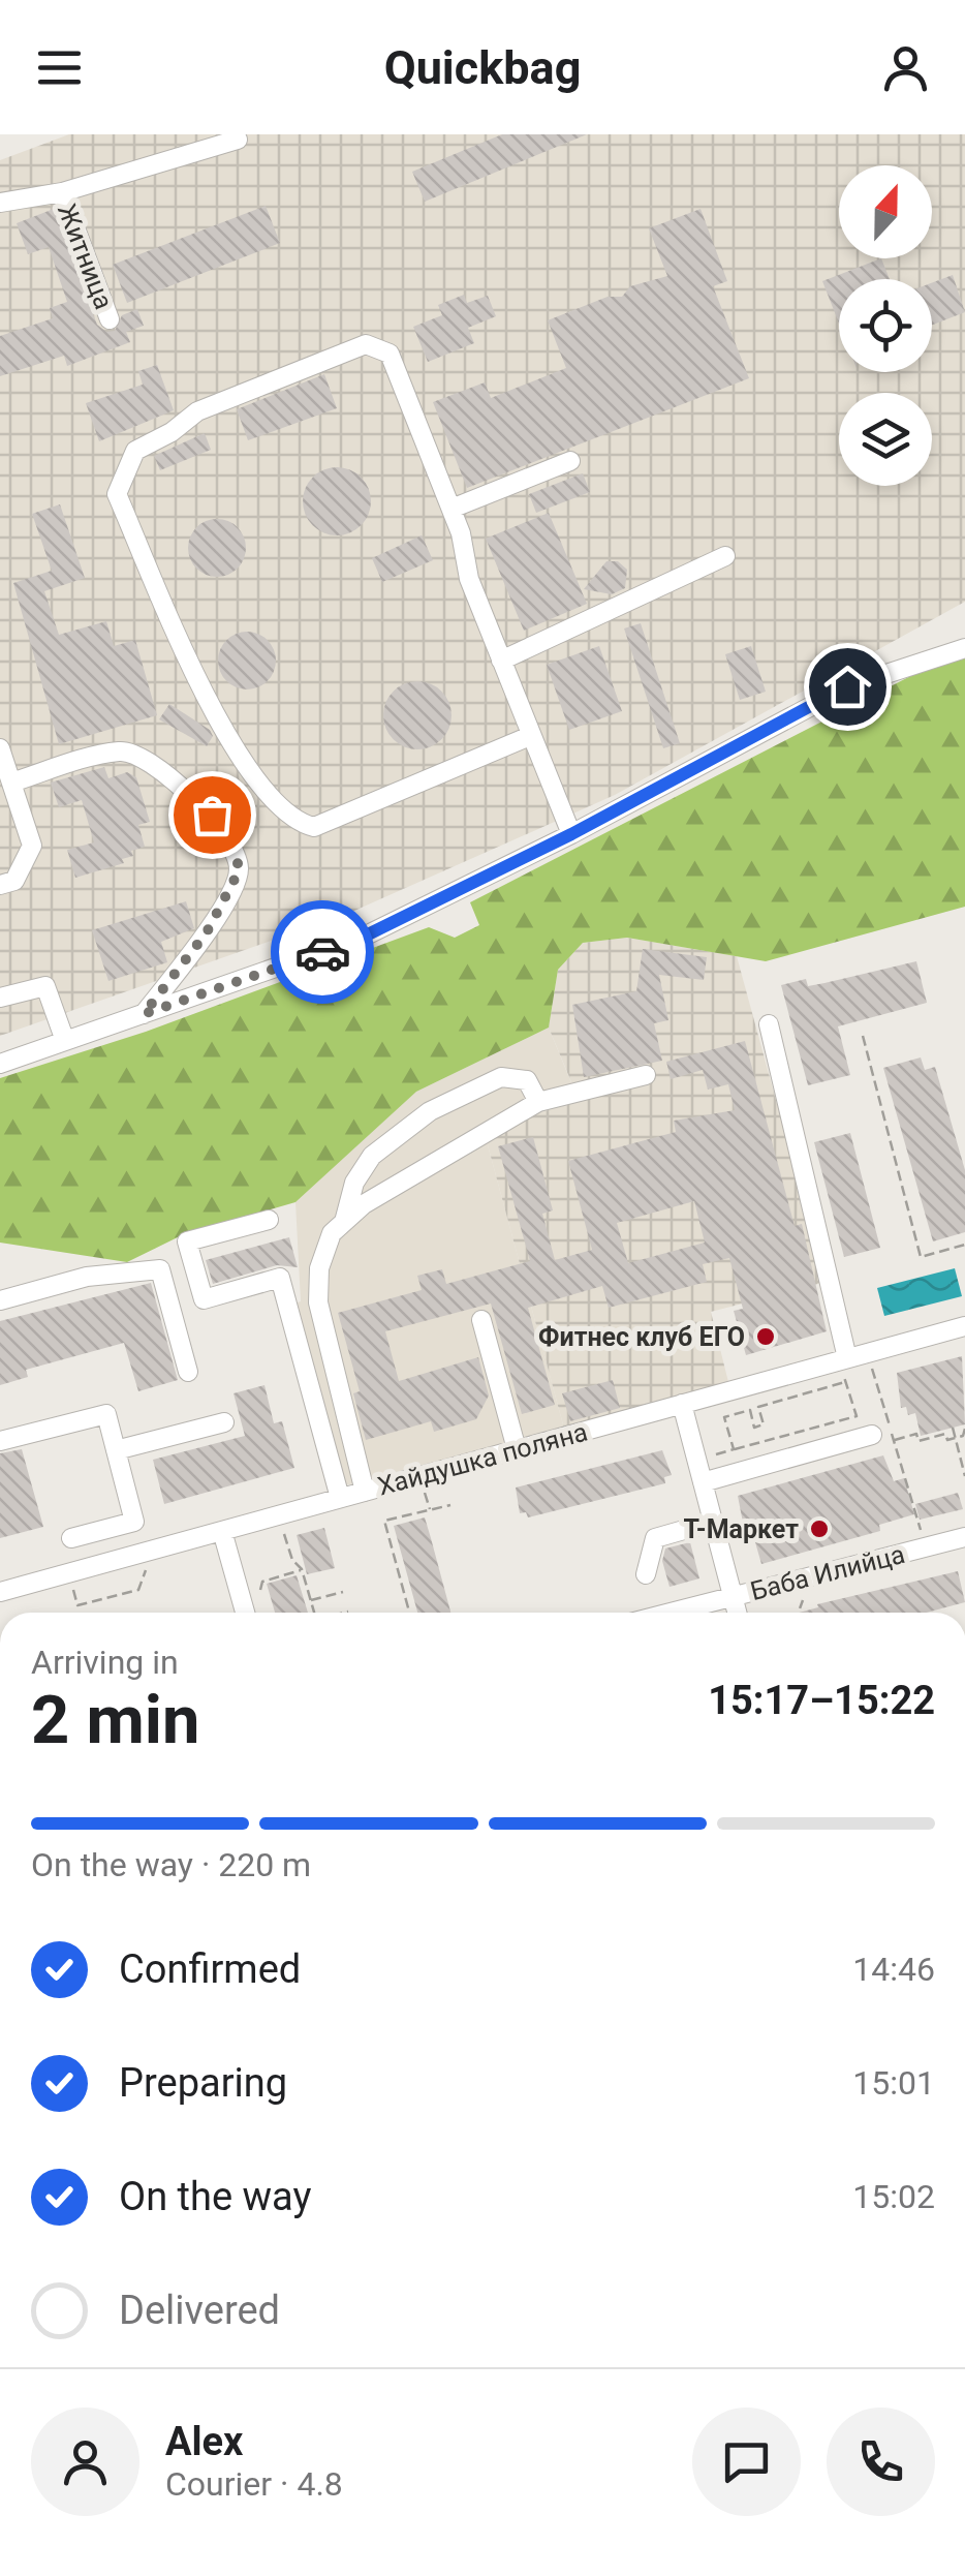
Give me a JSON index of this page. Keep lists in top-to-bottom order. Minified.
{"streets":{"street":["Житница","Хайдушка поляна","Баба Илийца"]},"places":["Фитнес клуб ЕГО","Т-Маркет"],"north":"top","page":{"header":"Quickbag","heading":["2 min","Arriving in","15:17–15:22"],"panel":["Alex","Courier · 4.8"],"bar":"On the way · 220 m","list":[["Confirmed","14:46"],["Preparing","15:01"],["On the way","15:02"],"Delivered"]}}
